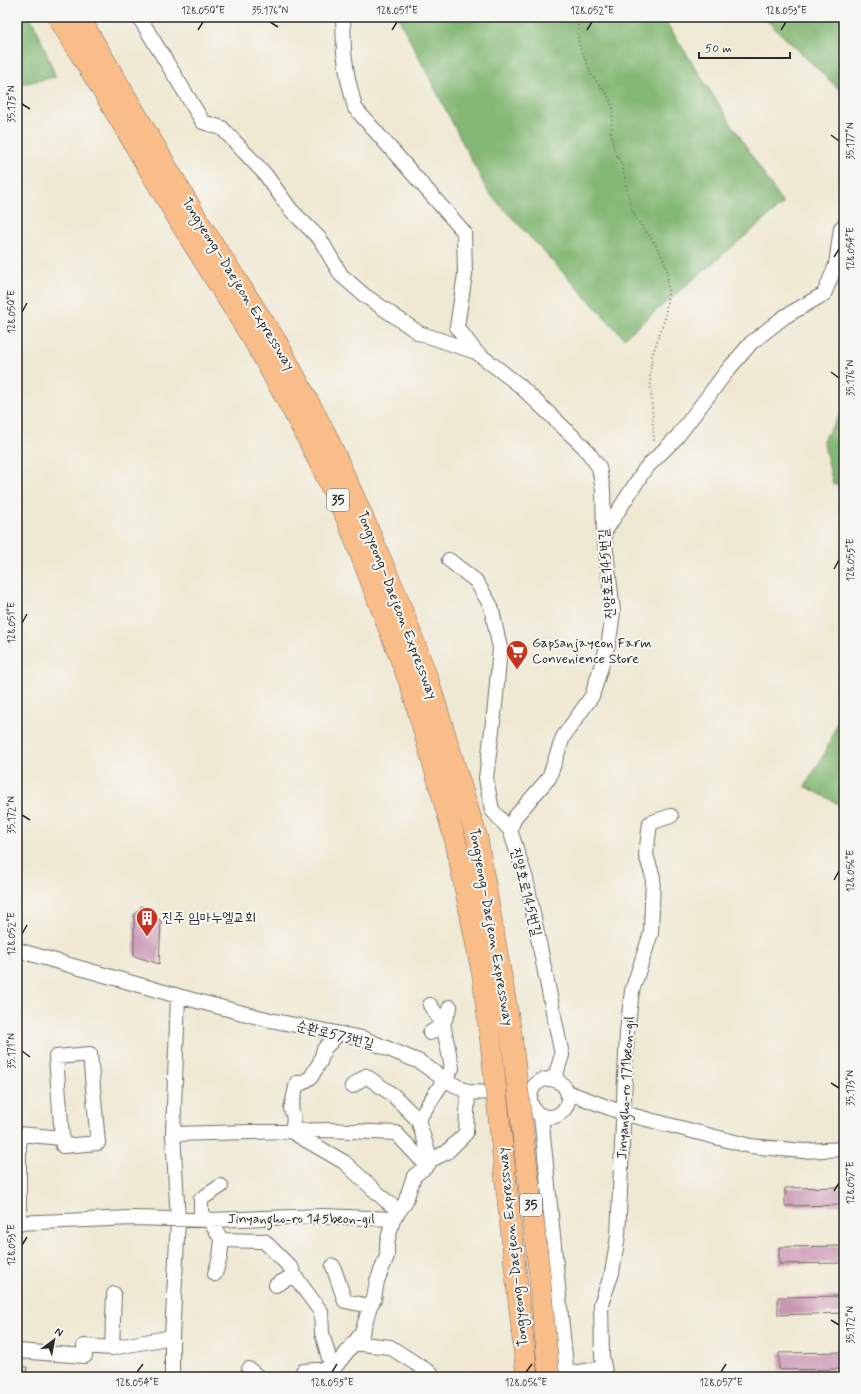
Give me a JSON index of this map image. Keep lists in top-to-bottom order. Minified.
{"streets":{"highway":["Tongyeong–Daejeon Expressway","35"],"street":["진양호로145번길","순환로573번길","Jinyangho-ro 171beon-gil","Jinyangho-ro 145beon-gil"]},"crossings":[["진양호로145번길","순환로573번길"]],"places":{"supermarket":["Gapsanjayeon Farm Convenience Store"],"building":["진주 임마누엘교회"]},"scale_bar":"50 m","north":"top right","coordinates":["128.050°E","35.176°N","128.051°E","128.052°E","128.053°E","35.175°N","35.177°N","128.054°E","128.055°E","35.172°N","128.056°E","35.171°N","35.173°N","128.057°E"]}
